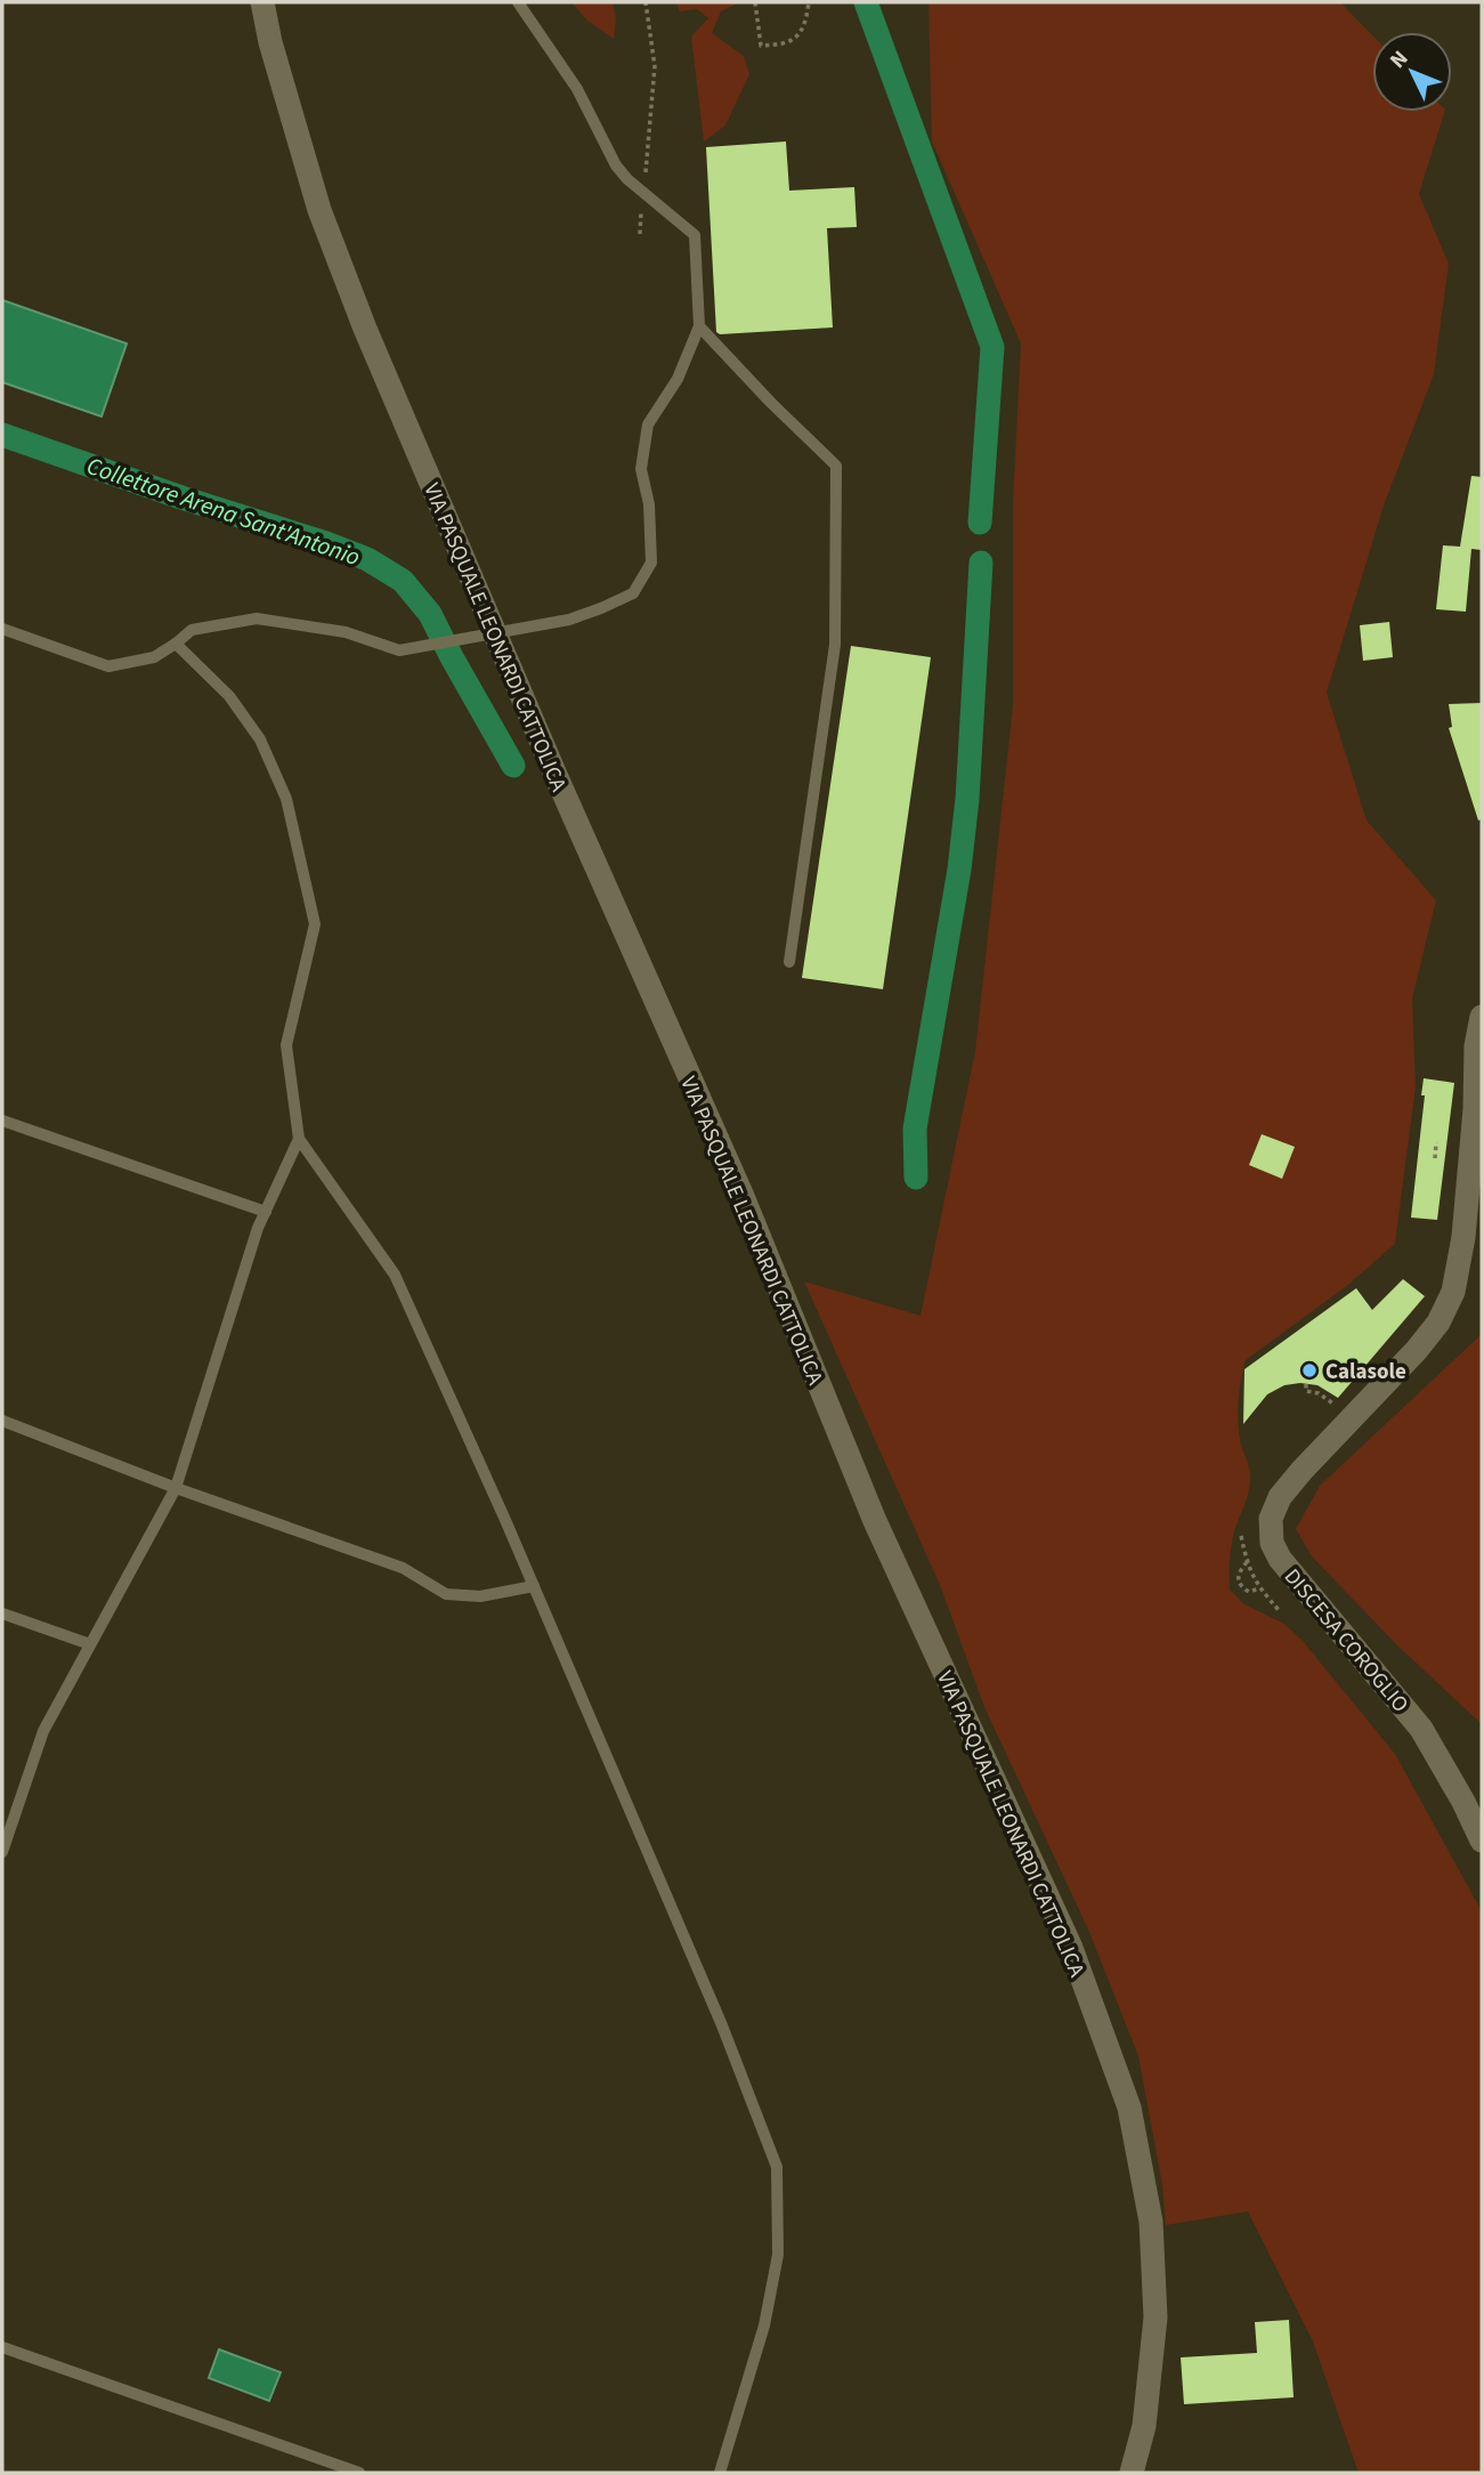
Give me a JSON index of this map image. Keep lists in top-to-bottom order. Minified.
{"streets":{"street":["VIA PASQUALE LEONARDI CATTOLICA","DISCESA COROGLIO"]},"water":["Collettore Arena Sant'Antonio"],"places":["Calasole"],"north":"top left"}
